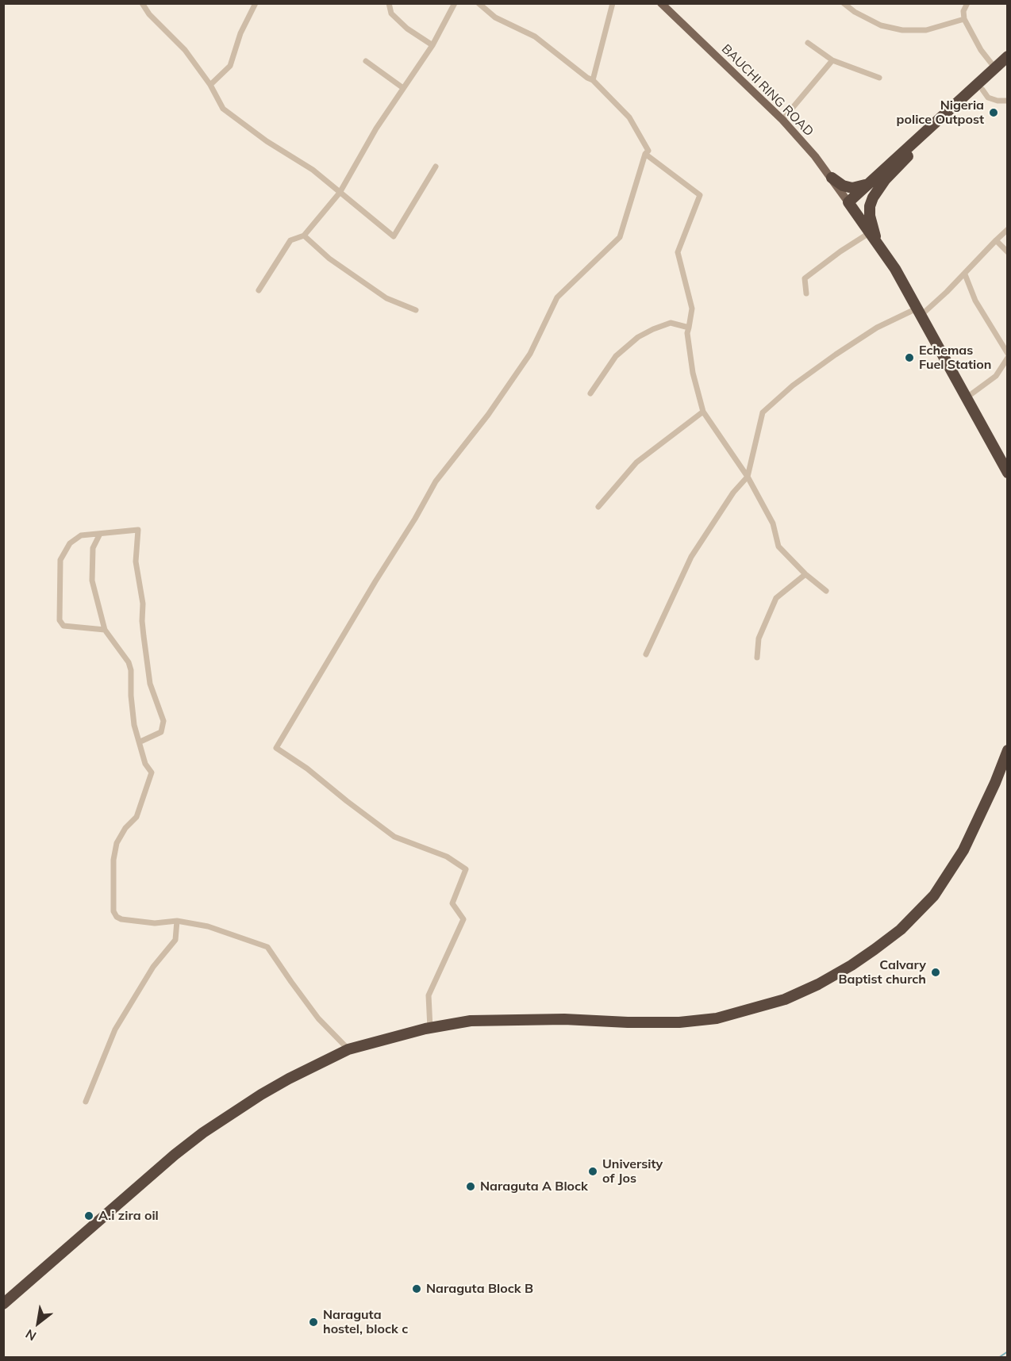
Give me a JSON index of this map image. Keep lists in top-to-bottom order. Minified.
{"streets":{"main road":["BAUCHI RING ROAD"]},"places":["Nigeria police Outpost","Echemas Fuel Station","Calvary Baptist church","University of Jos","Naraguta A Block","A.i zira oil","Naraguta Block B","Naraguta hostel, block c"],"north":"bottom left"}
